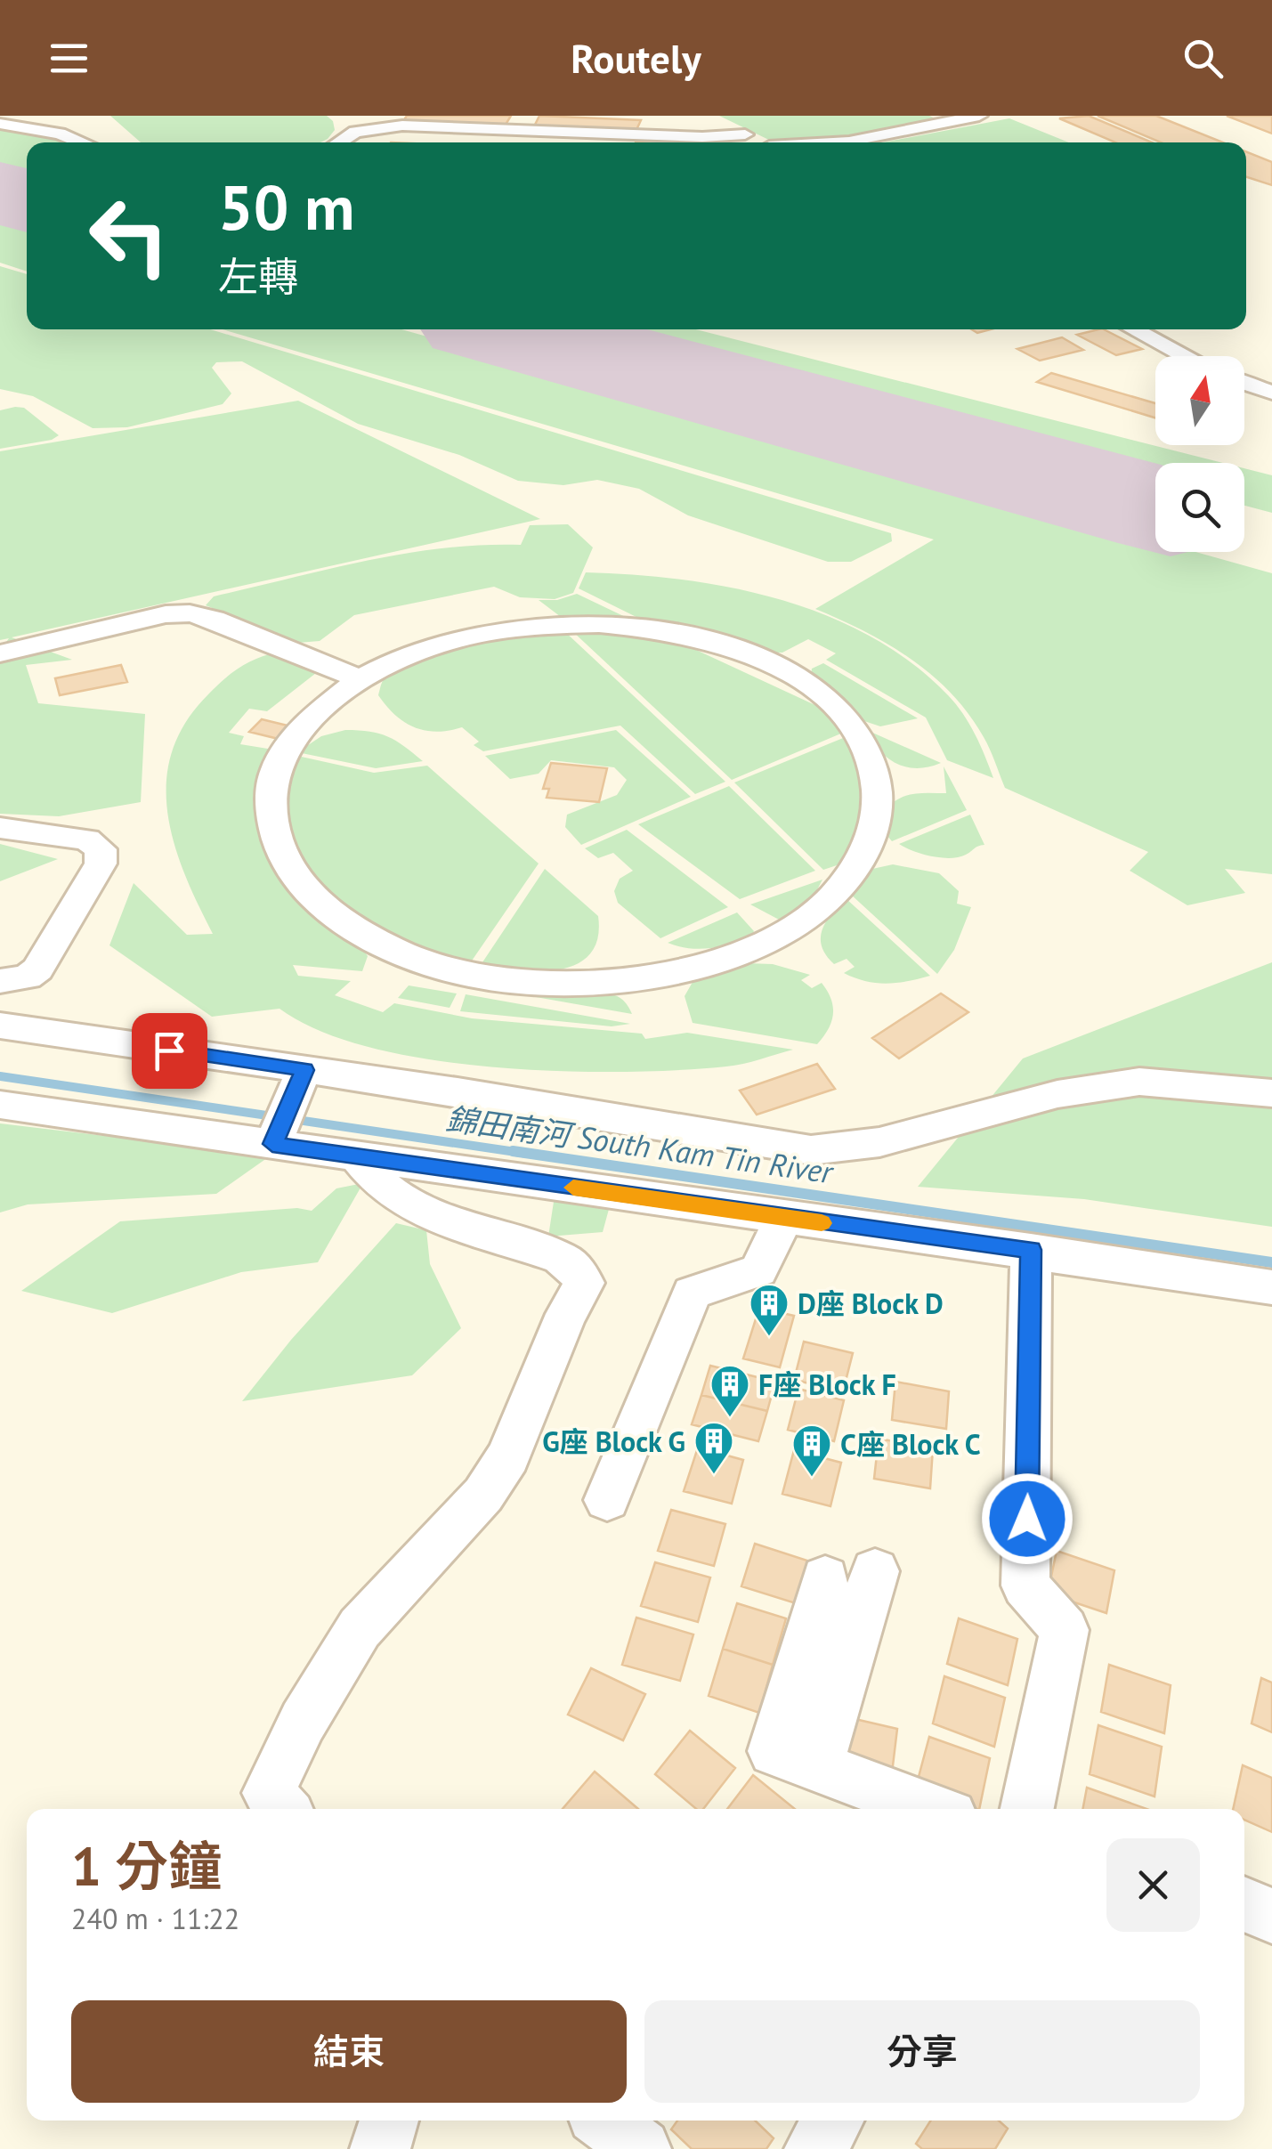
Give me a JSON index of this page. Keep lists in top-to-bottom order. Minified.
{"water":["錦田南河 South Kam Tin River"],"places":{"building":["D座 Block D","F座 Block F","G座 Block G","C座 Block C"]},"north":"top","page":{"header":"Routely","turn":["50 m","左轉"],"heading":["1 分鐘","240 m · 11:22"],"buttons":["結束","分享"]}}
